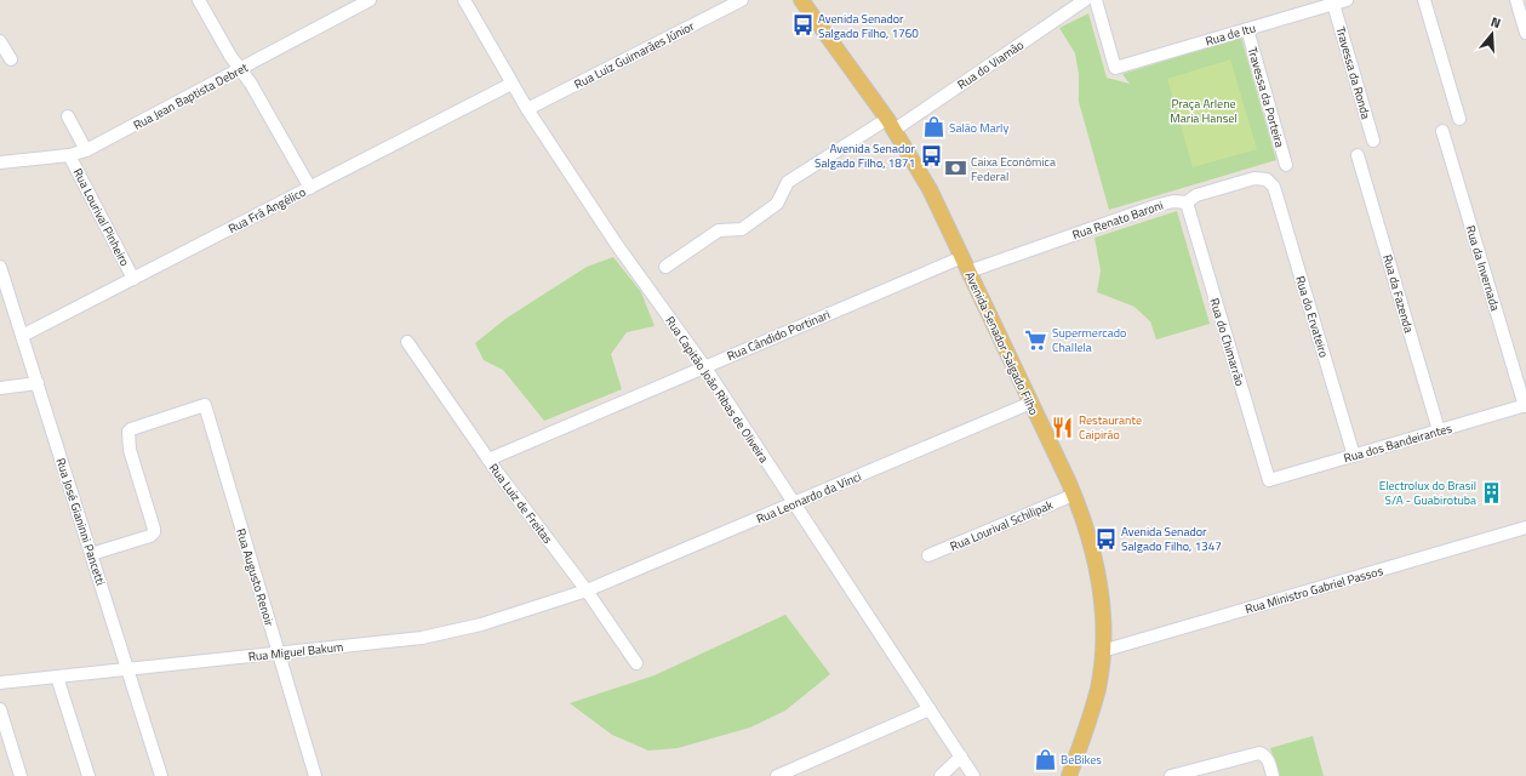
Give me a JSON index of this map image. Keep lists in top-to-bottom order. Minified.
{"streets":{"main road":["Avenida Senador Salgado Filho"],"street":["Rua de Itu","Rua Luiz Guimarães Júnior","Rua do Viamão","Travessa da Ronda","Rua Jean Baptista Debret","Travessa da Porteira","Rua Frá Angélico","Rua Lourival Pinheiro","Rua Renato Baroni","Rua da Invernada","Rua da Fazenda","Rua do Ervateiro","Rua Cândido Portinari","Rua do Chimarrão","Rua Capitão João Ribas de Oliveira","Rua dos Bandeirantes","Rua Leonardo da Vinci","Rua Luiz de Freitas","Rua José Gianinni Pancetti","Rua Lourival Schilipak","Rua Augusto Renoir","Rua Ministro Gabriel Passos","Rua Miguel Bakum"]},"crossings":[["Rua de Itu","Travessa da Ronda"],["Rua de Itu","Travessa da Porteira"],["Rua Luiz Guimarães Júnior","Rua Capitão João Ribas de Oliveira"],["Rua do Viamão","Avenida Senador Salgado Filho"],["Rua Jean Baptista Debret","Rua Lourival Pinheiro"],["Rua Frá Angélico","Rua Lourival Pinheiro"],["Rua Frá Angélico","Rua Capitão João Ribas de Oliveira"],["Rua Frá Angélico","Rua José Gianinni Pancetti"],["Rua Renato Baroni","Rua do Ervateiro"],["Rua Renato Baroni","Rua do Chimarrão"],["Rua Renato Baroni","Avenida Senador Salgado Filho"],["Rua da Invernada","Rua dos Bandeirantes"],["Rua da Fazenda","Rua dos Bandeirantes"],["Rua do Ervateiro","Rua dos Bandeirantes"],["Rua Cândido Portinari","Avenida Senador Salgado Filho"],["Rua Cândido Portinari","Rua Capitão João Ribas de Oliveira"],["Rua Cândido Portinari","Rua Luiz de Freitas"],["Rua do Chimarrão","Rua dos Bandeirantes"],["Avenida Senador Salgado Filho","Rua Leonardo da Vinci"],["Avenida Senador Salgado Filho","Rua Lourival Schilipak"],["Avenida Senador Salgado Filho","Rua Ministro Gabriel Passos"],["Rua Capitão João Ribas de Oliveira","Rua Leonardo da Vinci"],["Rua Leonardo da Vinci","Rua Luiz de Freitas"],["Rua Leonardo da Vinci","Rua Miguel Bakum"],["Rua Luiz de Freitas","Rua Miguel Bakum"],["Rua José Gianinni Pancetti","Rua Augusto Renoir"],["Rua José Gianinni Pancetti","Rua Miguel Bakum"],["Rua Augusto Renoir","Rua Miguel Bakum"]],"parks":["Praça Arlene Maria Hansel"],"places":{"bus stop":["Avenida Senador Salgado Filho, 1760","Avenida Senador Salgado Filho, 1871","Avenida Senador Salgado Filho, 1347"],"shop":["Salão Marly","BeBikes"],"bank":["Caixa Econômica Federal"],"supermarket":["Supermercado Challela"],"restaurant":["Restaurante Caipirão"],"building":["Electrolux do Brasil S/A - Guabirotuba"]},"north":"top"}
